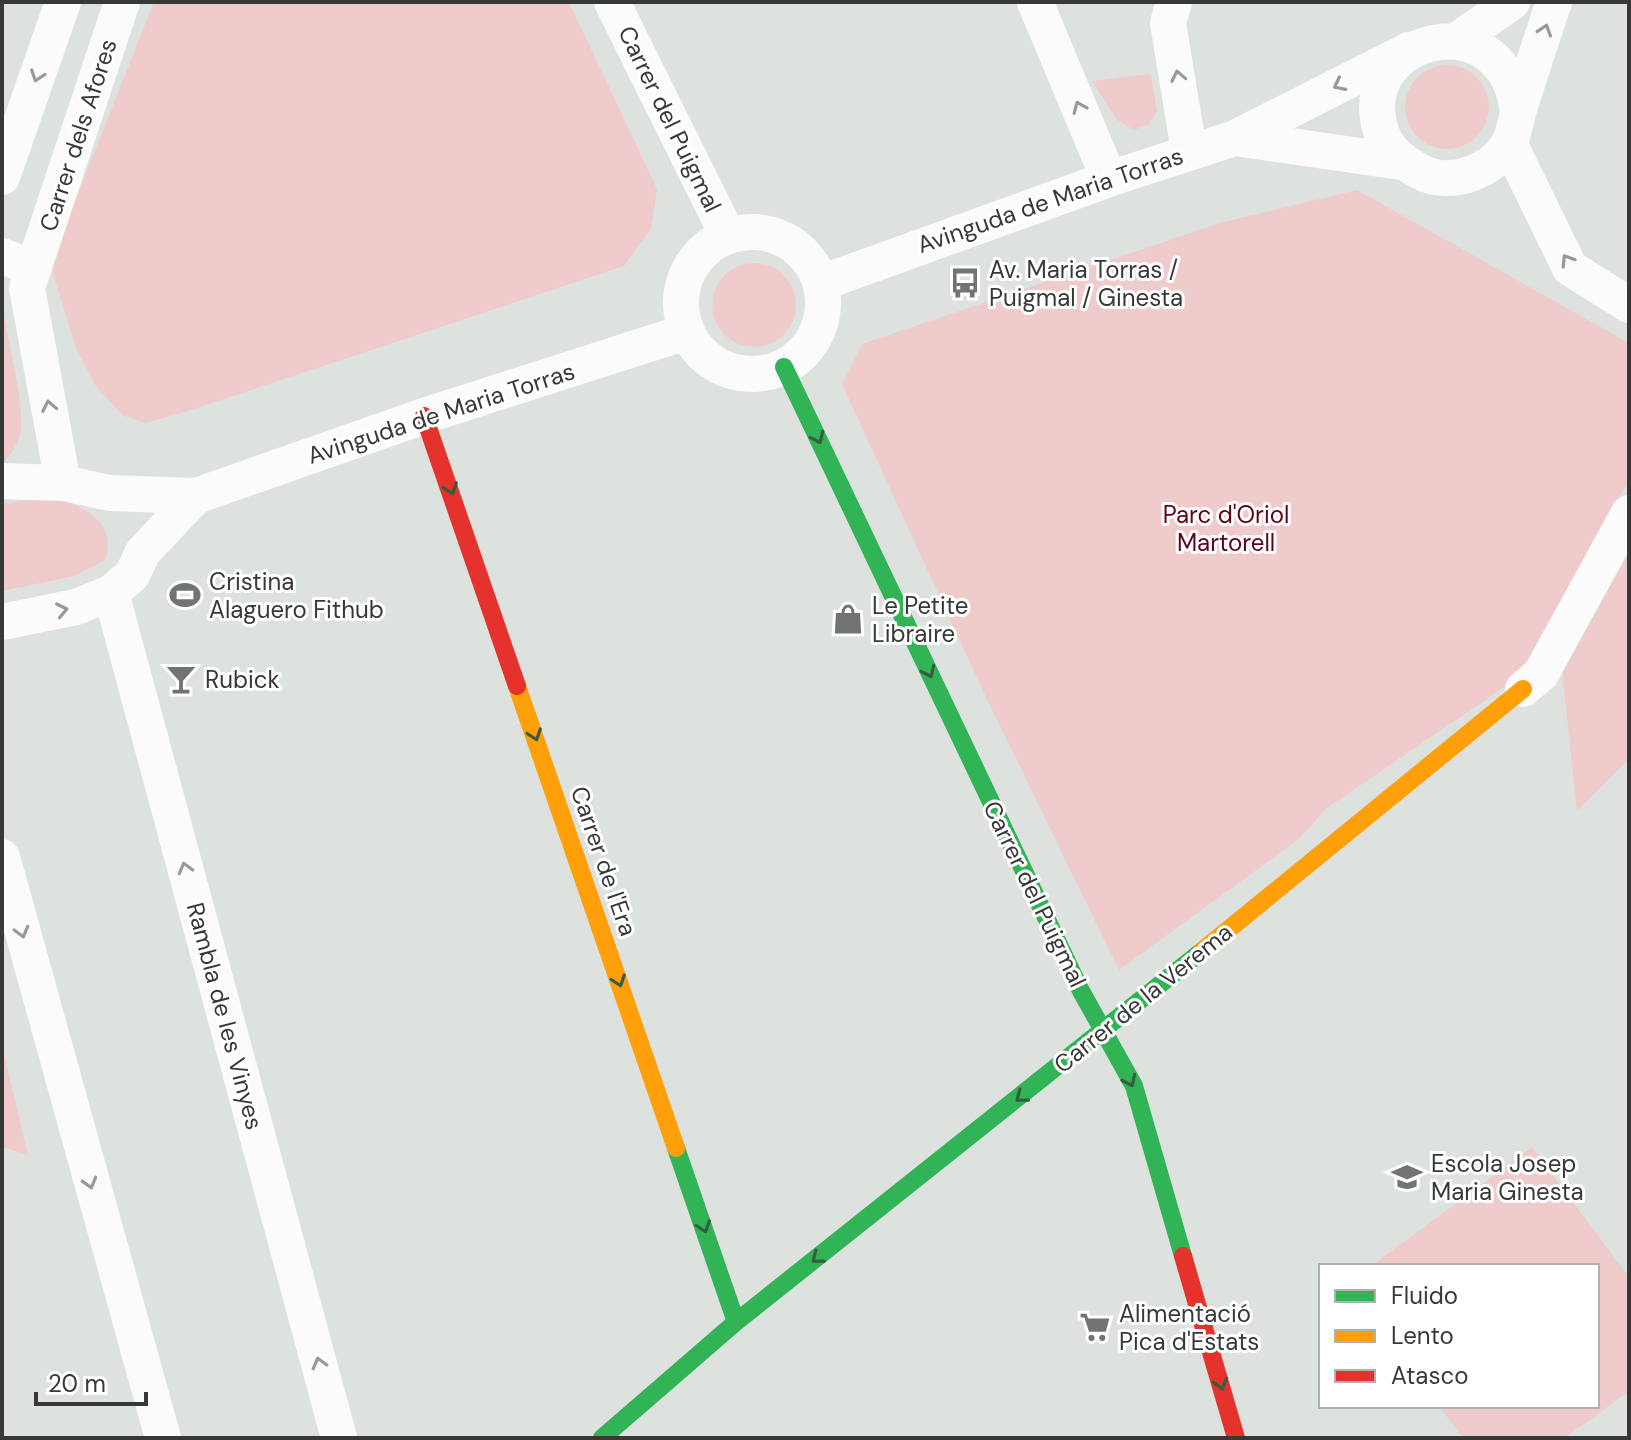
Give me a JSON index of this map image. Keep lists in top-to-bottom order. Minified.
{"streets":{"street":["Carrer del Puigmal","Carrer dels Afores","Avinguda de Maria Torras","Carrer de l'Era","Carrer de la Verema","Rambla de les Vinyes"]},"crossings":[["Carrer del Puigmal","Avinguda de Maria Torras"],["Carrer del Puigmal","Carrer de la Verema"],["Avinguda de Maria Torras","Carrer de l'Era"],["Carrer de l'Era","Carrer de la Verema"]],"one_way":["Carrer del Puigmal","Carrer dels Afores","Carrer de l'Era"],"parks":["Parc d'Oriol Martorell"],"places":{"bus stop":["Av. Maria Torras / Puigmal / Ginesta"],"sports":["Cristina Alaguero Fithub"],"shop":["Le Petite Libraire"],"bar":["Rubick"],"school or university":["Escola Josep Maria Ginesta"],"supermarket":["Alimentació Pica d'Estats"]},"legend":["Fluido","Lento","Atasco"],"scale_bar":"20 m"}
